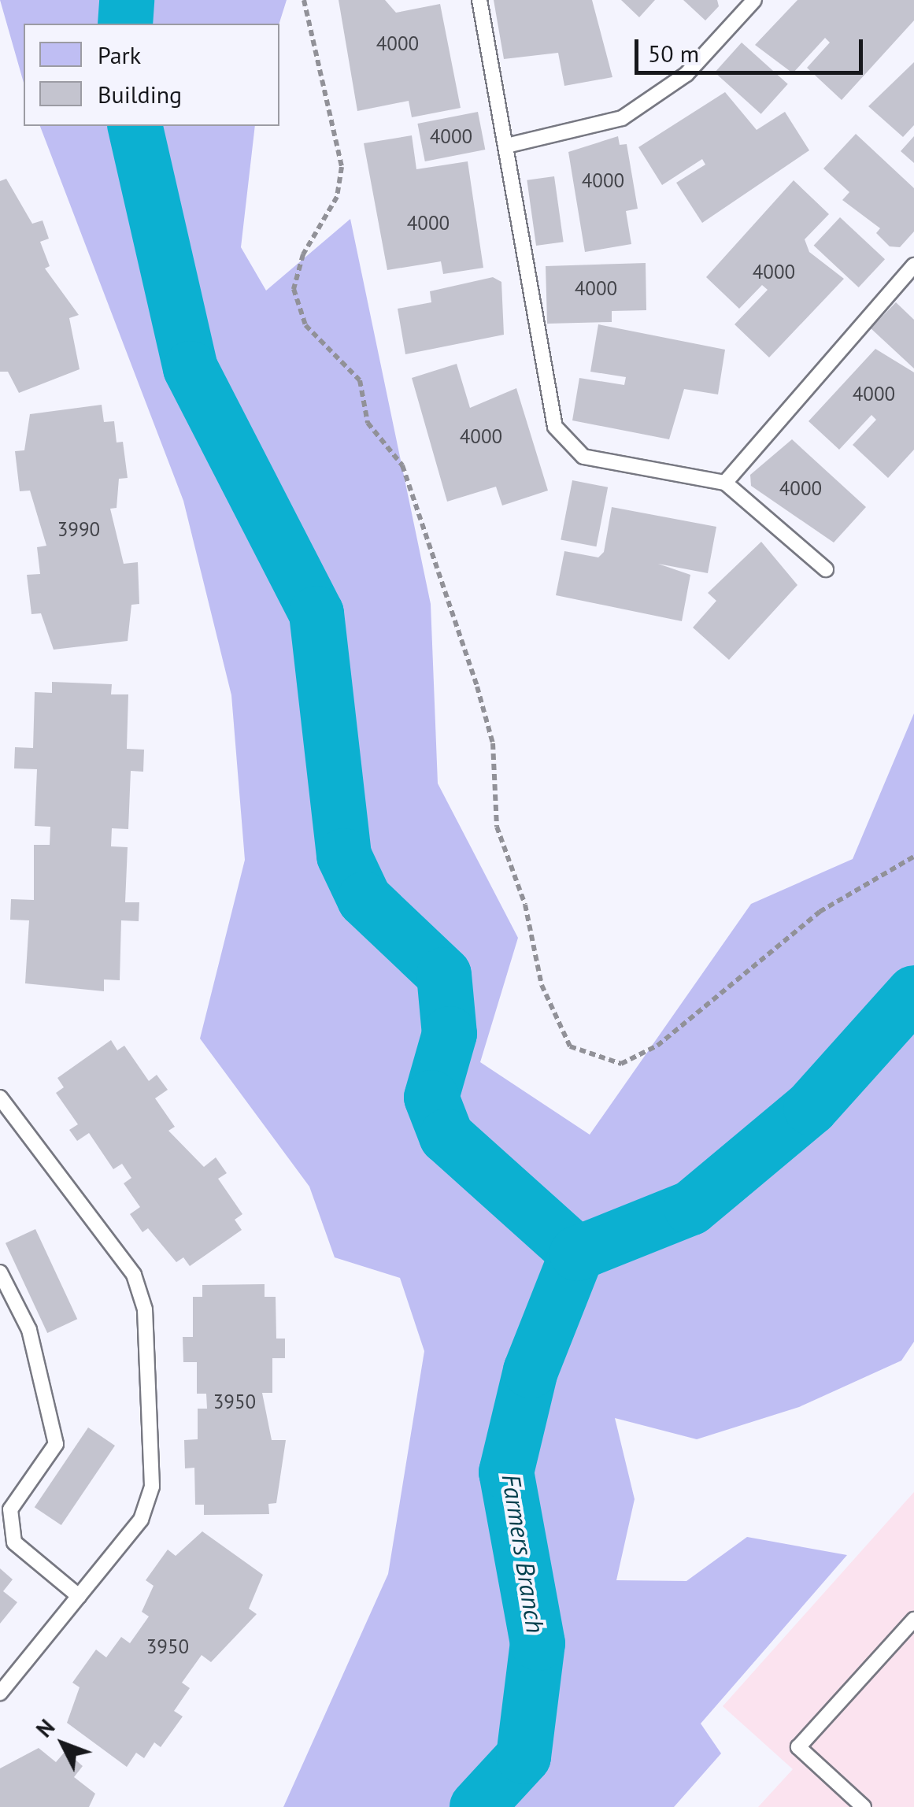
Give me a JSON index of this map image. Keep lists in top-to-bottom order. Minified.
{"water":["Farmers Branch"],"house_numbers":["4000","4000","4000","4000","4000","4000","4000","4000","4000","3990","3950","3950"],"legend":["Park","Building"],"scale_bar":"50 m","north":"top left"}
